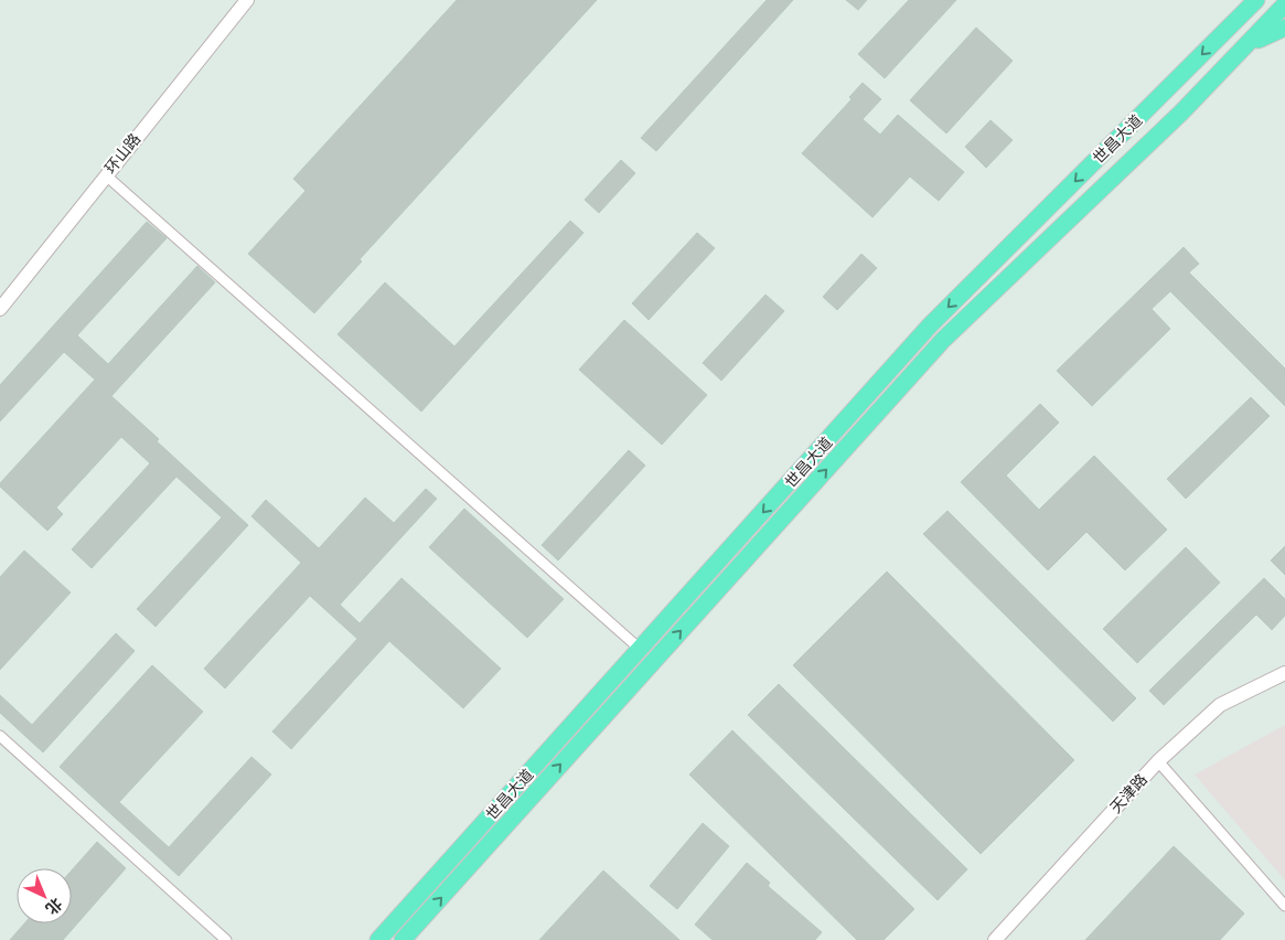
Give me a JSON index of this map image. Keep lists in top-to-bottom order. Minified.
{"streets":{"main road":["世昌大道","环山路","天津路"]},"north":"bottom right"}
